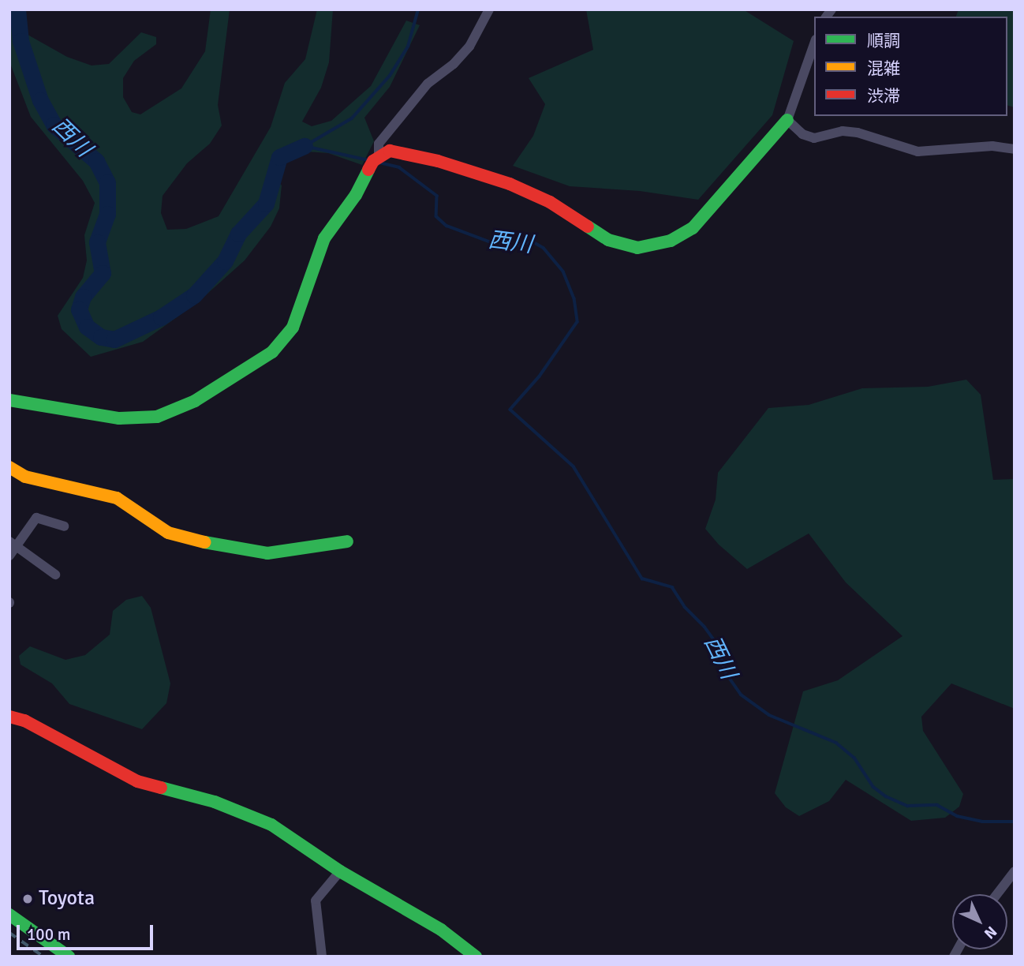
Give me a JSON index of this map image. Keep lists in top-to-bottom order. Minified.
{"water":["西川"],"places":["Toyota"],"legend":["順調","混雑","渋滞"],"scale_bar":"100 m","north":"bottom right"}
